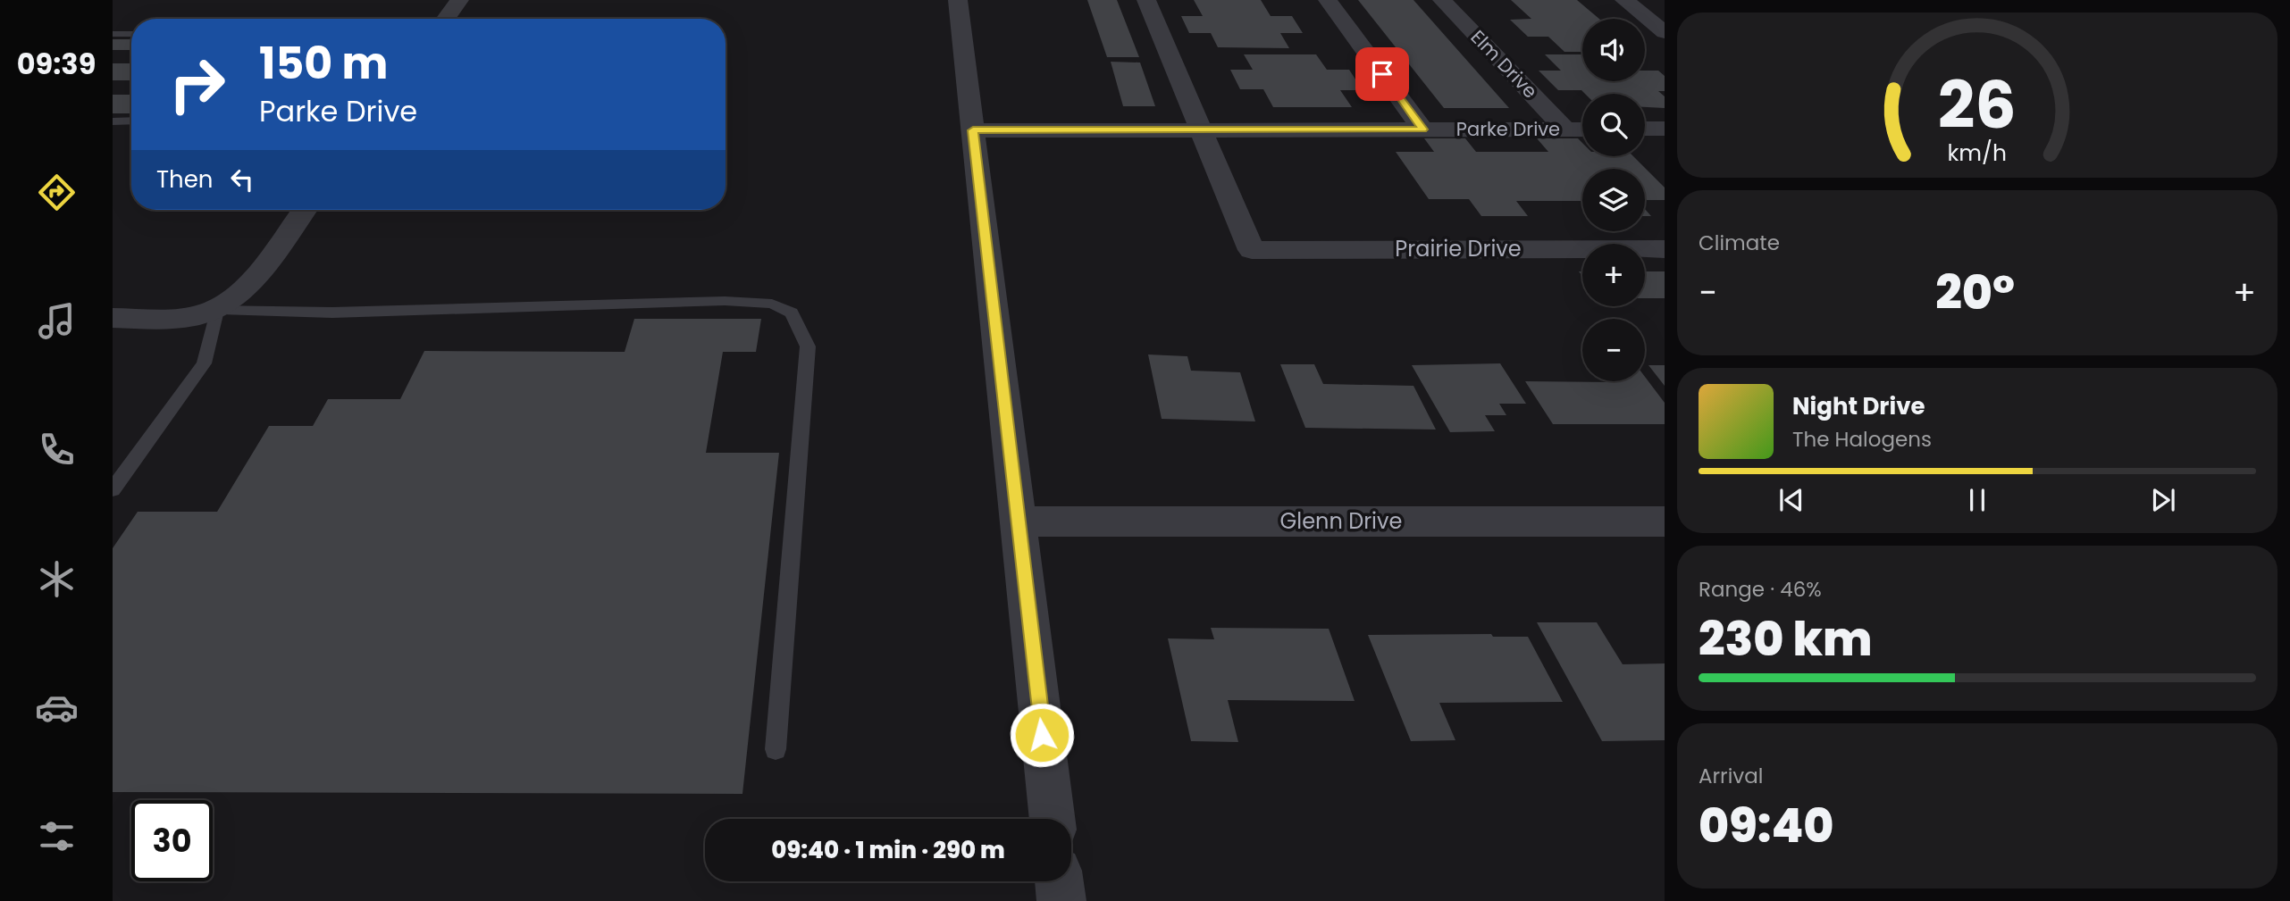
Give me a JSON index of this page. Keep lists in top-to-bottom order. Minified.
{"streets":{"street":["Elm Drive","Parke Drive","Prairie Drive","Glenn Drive"]},"crossings":[["Elm Drive","Parke Drive"],["Parke Drive","Prairie Drive"]],"page":{"tabs":"09:39","map_buttons":["+","−"],"turn":["150 m","Parke Drive"],"then":"Then","tile":["Climate",["Range · 46%","230 km"],["Arrival","09:40"]],"heat":["−","20°","+"],"song":["Night Drive","The Halogens"],"limit":"30","trip":"09:40 · 1 min · 290 m","gauge":["26","km/h"]}}
